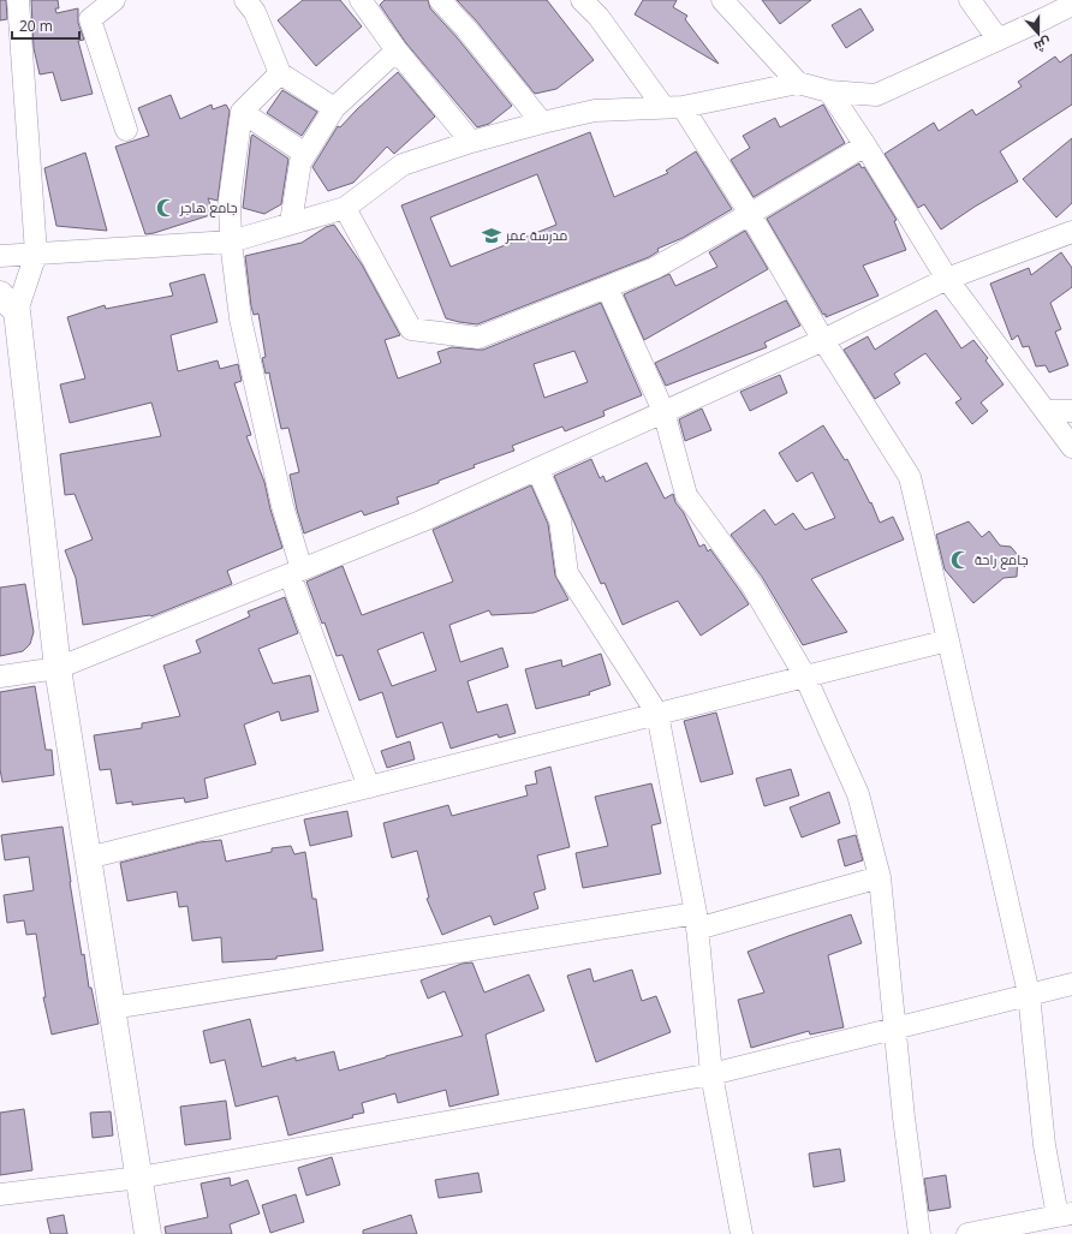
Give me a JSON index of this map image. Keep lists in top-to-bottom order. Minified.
{"places":{"mosque":["جامع هاجر","جامع راحة"],"school or university":["مدرسة عمر"]},"scale_bar":"20 m","north":"bottom"}
